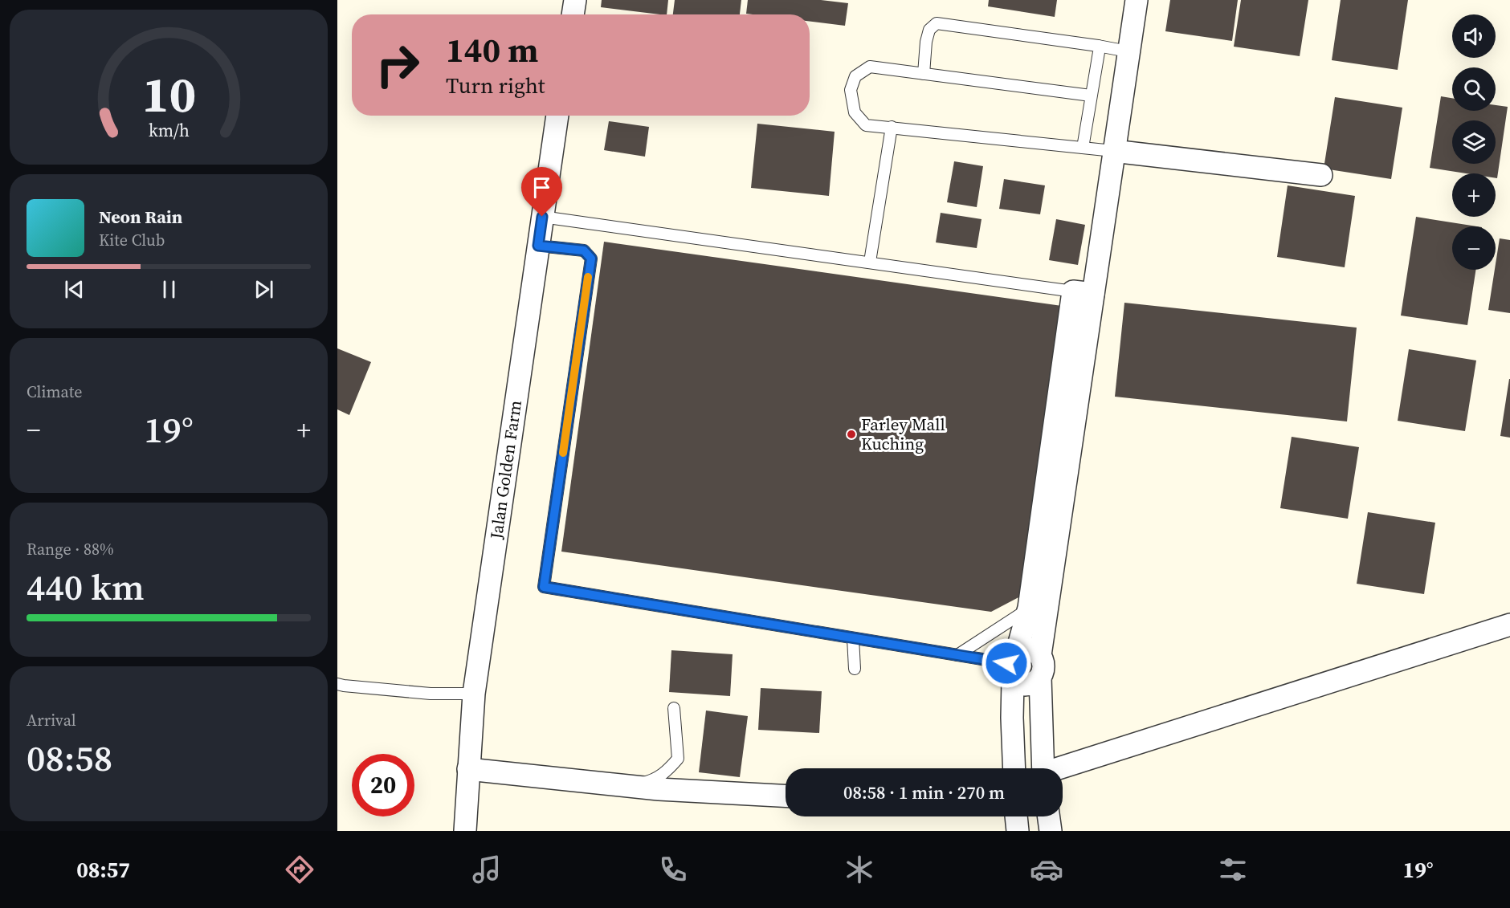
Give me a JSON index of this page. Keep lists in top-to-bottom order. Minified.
{"streets":{"street":["Jalan Golden Farm"]},"places":["Farley Mall Kuching"],"page":{"map_buttons":["+","−"],"turn":["140 m","Turn right"],"song":["Neon Rain","Kite Club"],"tile":["Climate",["Range · 88%","440 km"],["Arrival","08:58"]],"heat":["−","19°","+"],"limit":"20","trip":"08:58 · 1 min · 270 m","tabs":["08:57","19°"],"gauge":["10","km/h"]}}
